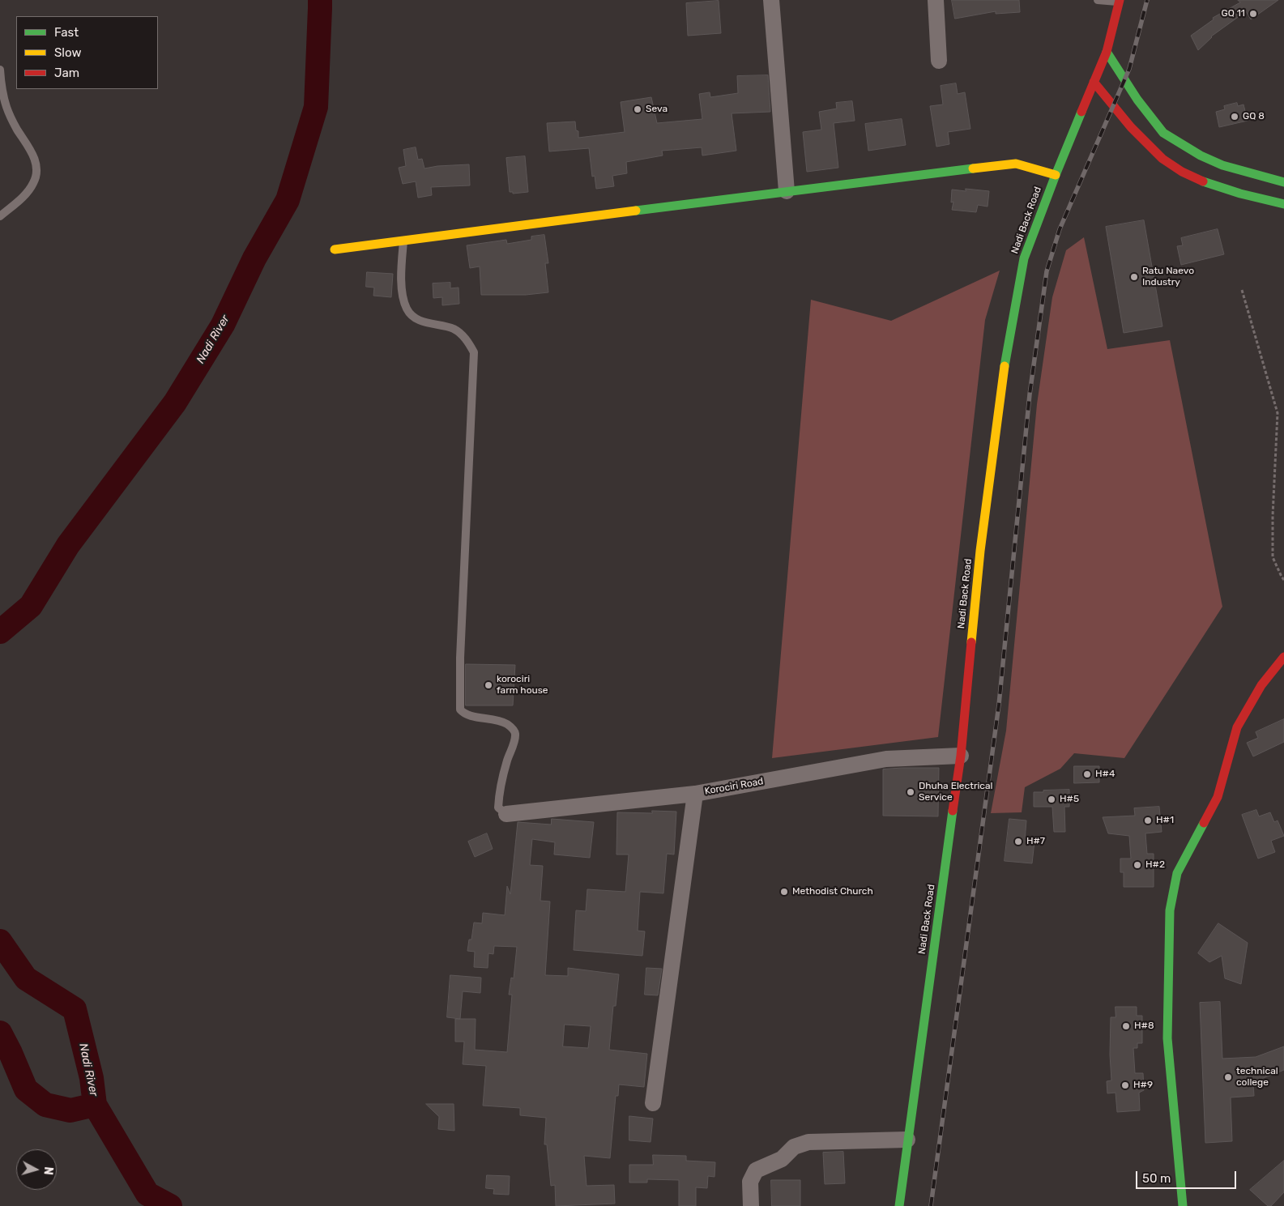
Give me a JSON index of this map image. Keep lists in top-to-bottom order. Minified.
{"streets":{"main road":["Nadi Back Road"],"street":["Korociri Road"]},"crossings":[["Nadi Back Road","Korociri Road"]],"water":["Nadi River"],"places":["GQ 11","Seva","GQ 8","Ratu Naevo Industry","korociri farm house","H#4","Dhuha Electrical Service","H#5","H#1","H#7","H#2","Methodist Church","H#8","technical college","H#9"],"legend":["Fast","Slow","Jam"],"scale_bar":"50 m","north":"right"}
